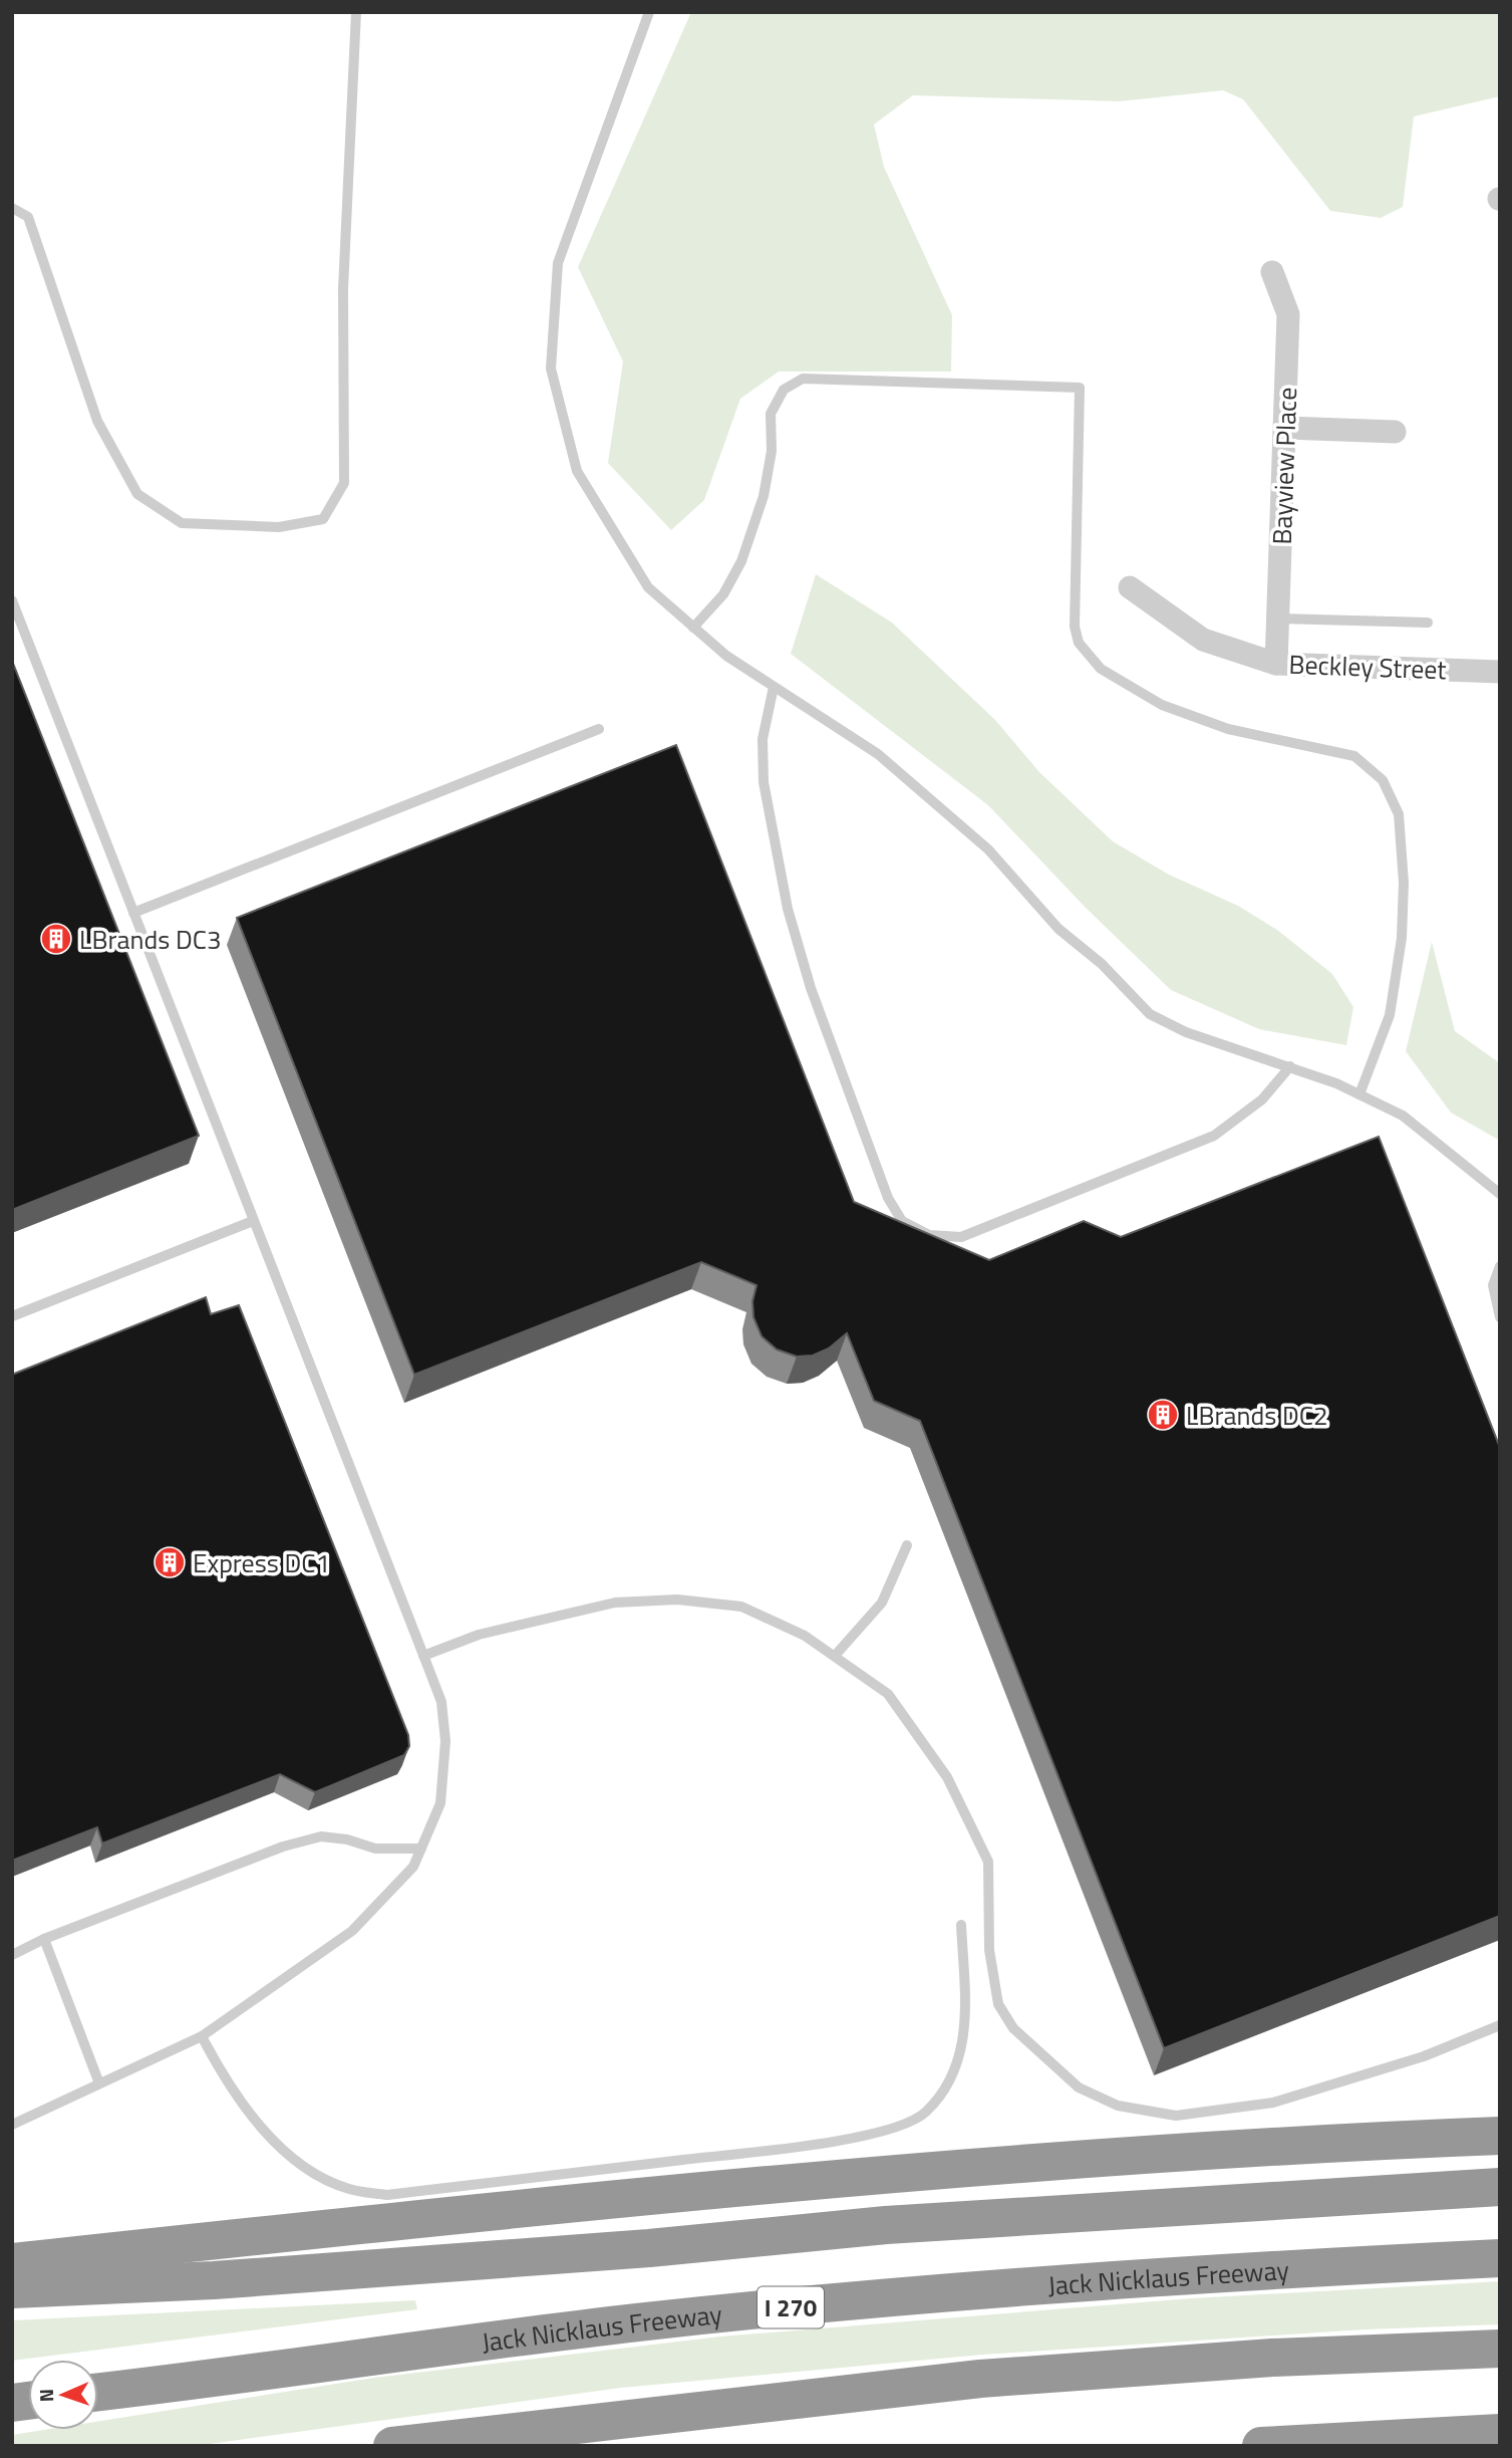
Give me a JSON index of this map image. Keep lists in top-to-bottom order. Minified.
{"streets":{"highway":["Jack Nicklaus Freeway","I 270"],"street":["Bayview Place","Beckley Street"]},"crossings":[["Bayview Place","Beckley Street"]],"places":{"building":["LBrands DC3","LBrands DC2","Express DC1"]},"north":"left"}
